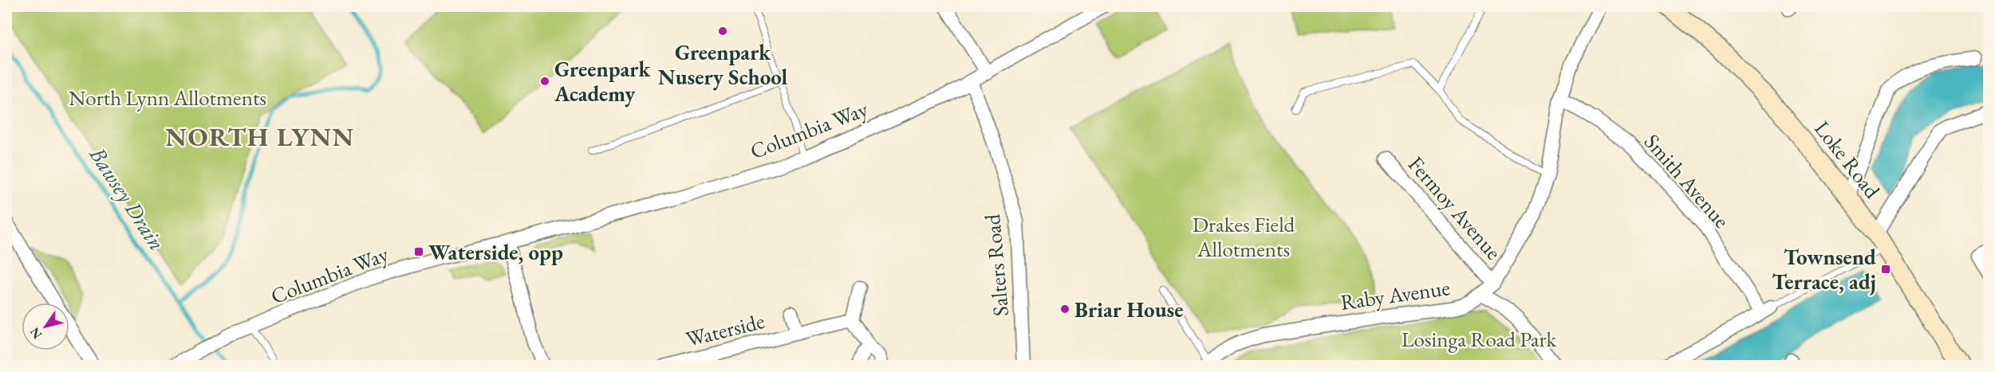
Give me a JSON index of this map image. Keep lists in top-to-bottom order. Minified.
{"streets":{"street":["Columbia Way","Loke Road","Smith Avenue","Fermoy Avenue","Salters Road","Raby Avenue","Waterside"]},"crossings":[["Columbia Way","Salters Road"],["Smith Avenue","Raby Avenue"],["Fermoy Avenue","Raby Avenue"]],"districts":["NORTH LYNN"],"water":["Bawsey Drain"],"parks":["North Lynn Allotments","Drakes Field Allotments","Losinga Road Park"],"places":{"other":["Greenpark Nusery School","Greenpark Academy","Briar House"],"transit":["Waterside, opp","Townsend Terrace, adj"]},"north":"bottom left"}
